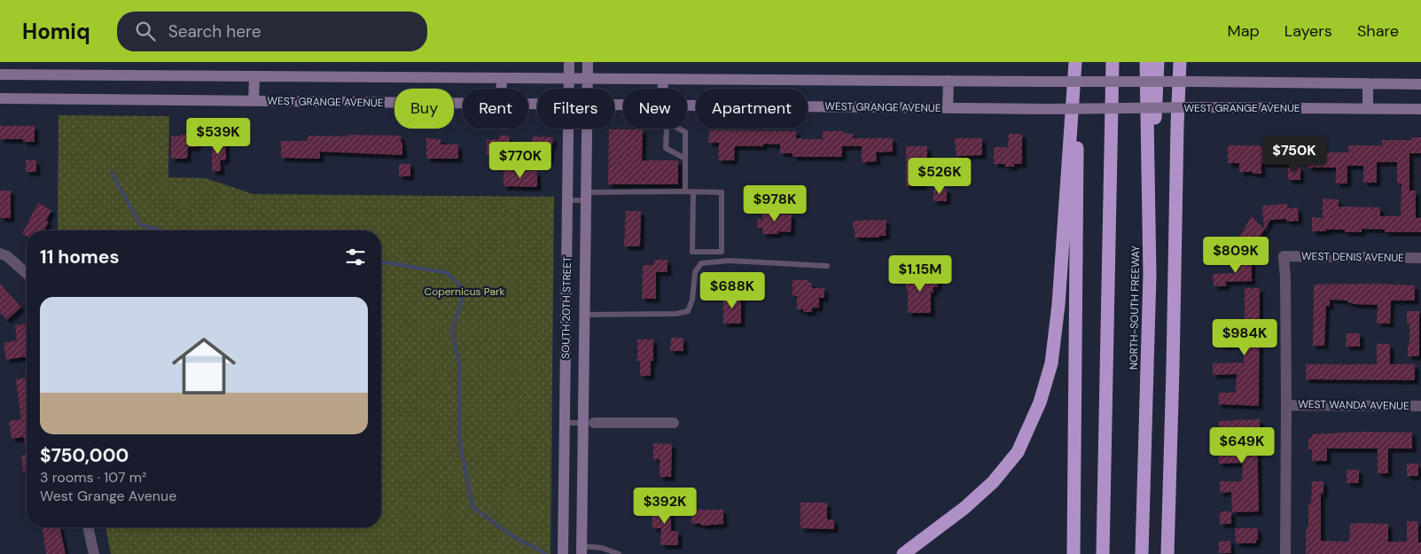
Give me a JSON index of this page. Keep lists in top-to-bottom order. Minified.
{"streets":{"highway":["NORTH-SOUTH FREEWAY"],"street":["WEST GRANGE AVENUE","WEST DENIS AVENUE","SOUTH 20TH STREET","WEST WANDA AVENUE"]},"crossings":[["WEST DENIS AVENUE","WEST WANDA AVENUE"]],"parks":["Copernicus Park"],"page":{"header":"Homiq","search":"Search here","nav":["Map","Layers","Share"],"chip":["Buy","Rent","Filters","New","Apartment"],"price":["$539K","$750K","$770K","$526K","$978K","$809K","$1.15M","$688K","$984K","$649K","$392K"],"heading":"11 homes","list":[{"name":"$750,000","note":"3 rooms · 107 m² · West Grange Avenue"}]}}
